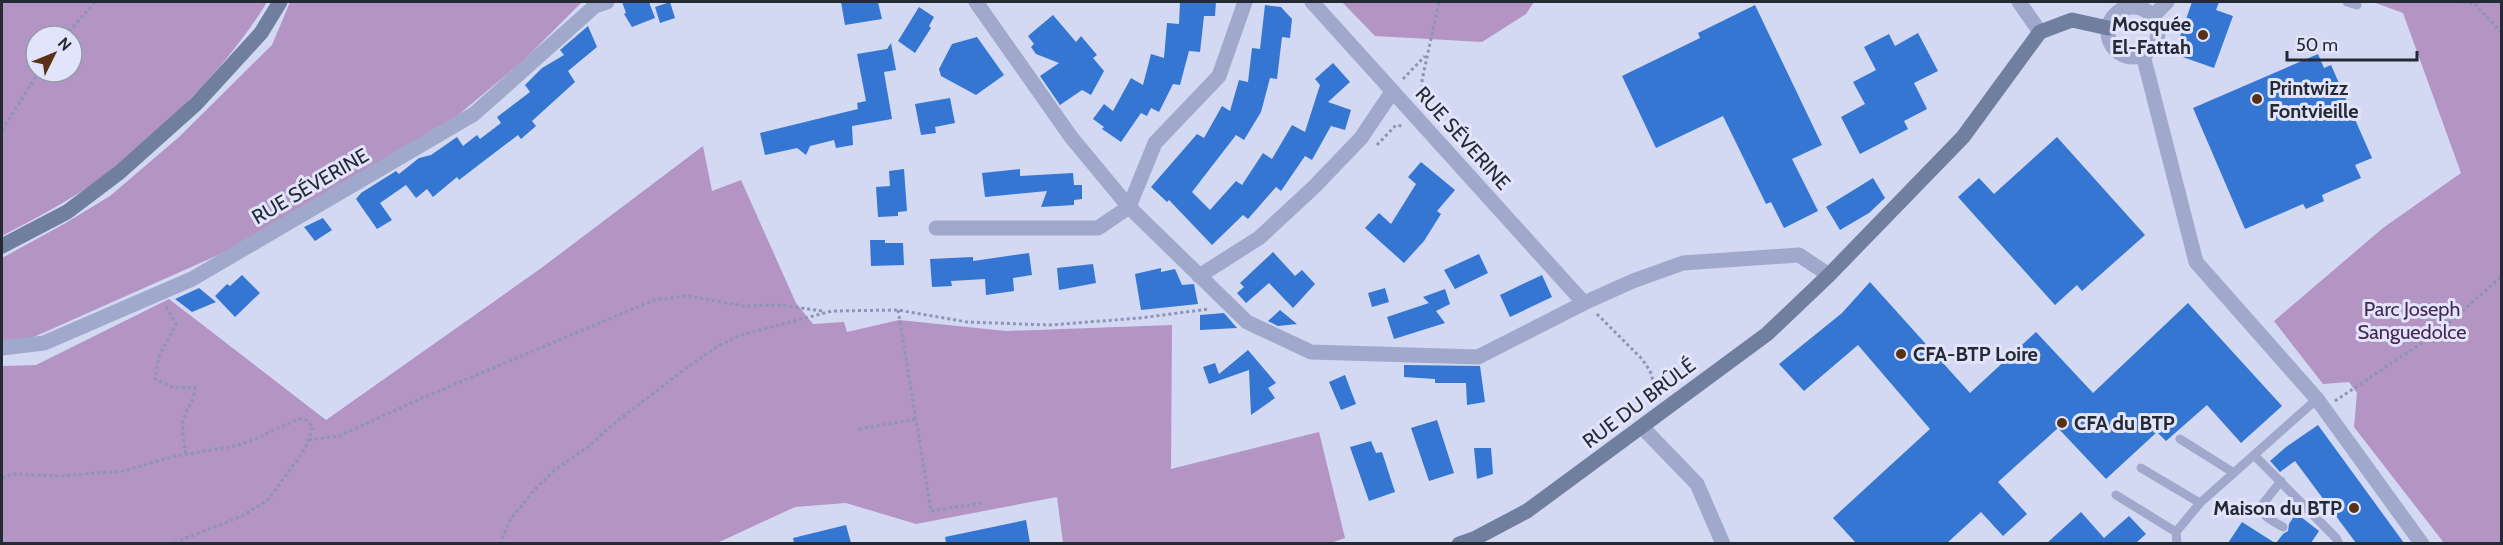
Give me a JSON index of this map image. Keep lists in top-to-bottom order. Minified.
{"streets":{"main road":["RUE DU BRÛLÉ"],"street":["RUE SÉVERINE"]},"parks":["Parc Joseph Sanguedolce"],"places":["Mosquée El-Fattah","Printwizz Fontvieille","CFA-BTP Loire","CFA du BTP","Maison du BTP"],"scale_bar":"50 m","north":"top right"}
